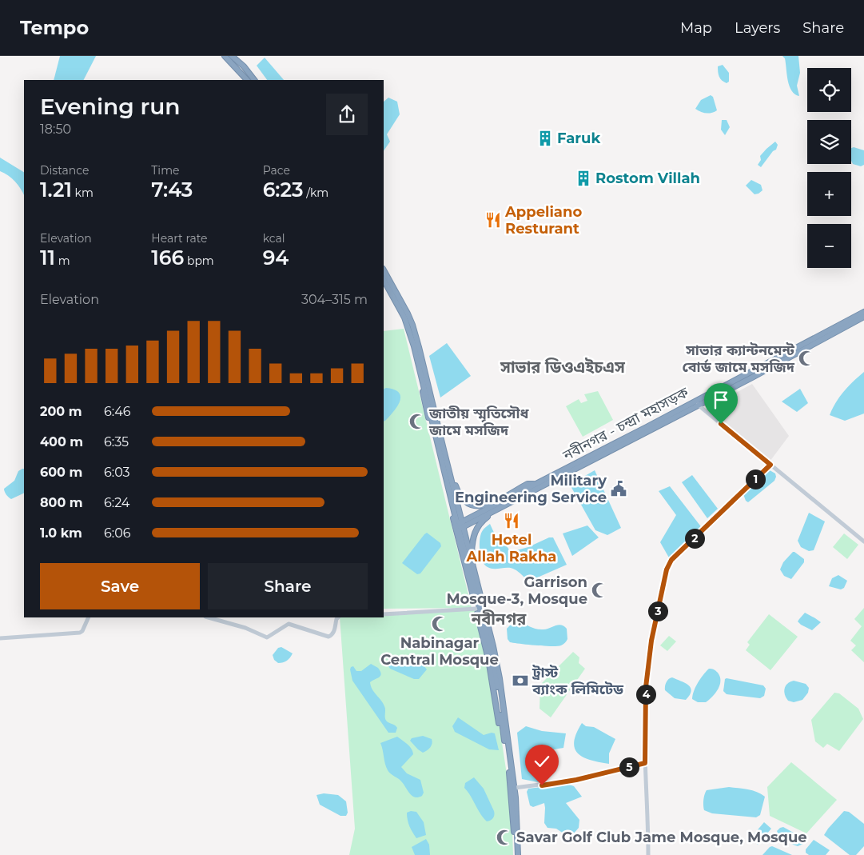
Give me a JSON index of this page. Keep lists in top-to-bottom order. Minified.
{"streets":{"highway":["নবীনগর - চন্দ্রা মহাসড়ক"]},"districts":["সাভার ডিওএইচএস","নবীনগর"],"places":{"building":["Faruk","Rostom Villah"],"restaurant":["Appeliano Resturant","Hotel Allah Rakha"],"mosque":["সাভার ক্যান্টনমেন্ট বোর্ড জামে মসজিদ","জাতীয় স্মৃতিসৌধ জামে মসজিদ","Garrison Mosque-3, Mosque","Nabinagar Central Mosque","Savar Golf Club Jame Mosque, Mosque"],"public building":["Military Engineering Service"],"bank":["ট্রাস্ট ব্যাংক লিমিটেড"]},"page":{"header":"Tempo","nav":["Map","Layers","Share"],"map_buttons":["+","−"],"heading":["Evening run","18:50"],"stats":[["Distance","1.21 km"],["Time","7:43"],["Pace","6:23 /km"],["Elevation","11 m"],["Heart rate","166 bpm"],["kcal","94"]],"chart":["Elevation","304–315 m"],"list":[{"name":"200 m","note":"6:46"},{"name":"400 m","note":"6:35"},{"name":"600 m","note":"6:03"},{"name":"800 m","note":"6:24"},{"name":"1.0 km","note":"6:06"}],"pins":["1","2","3","4","5"],"buttons":["Save","Share"]}}
